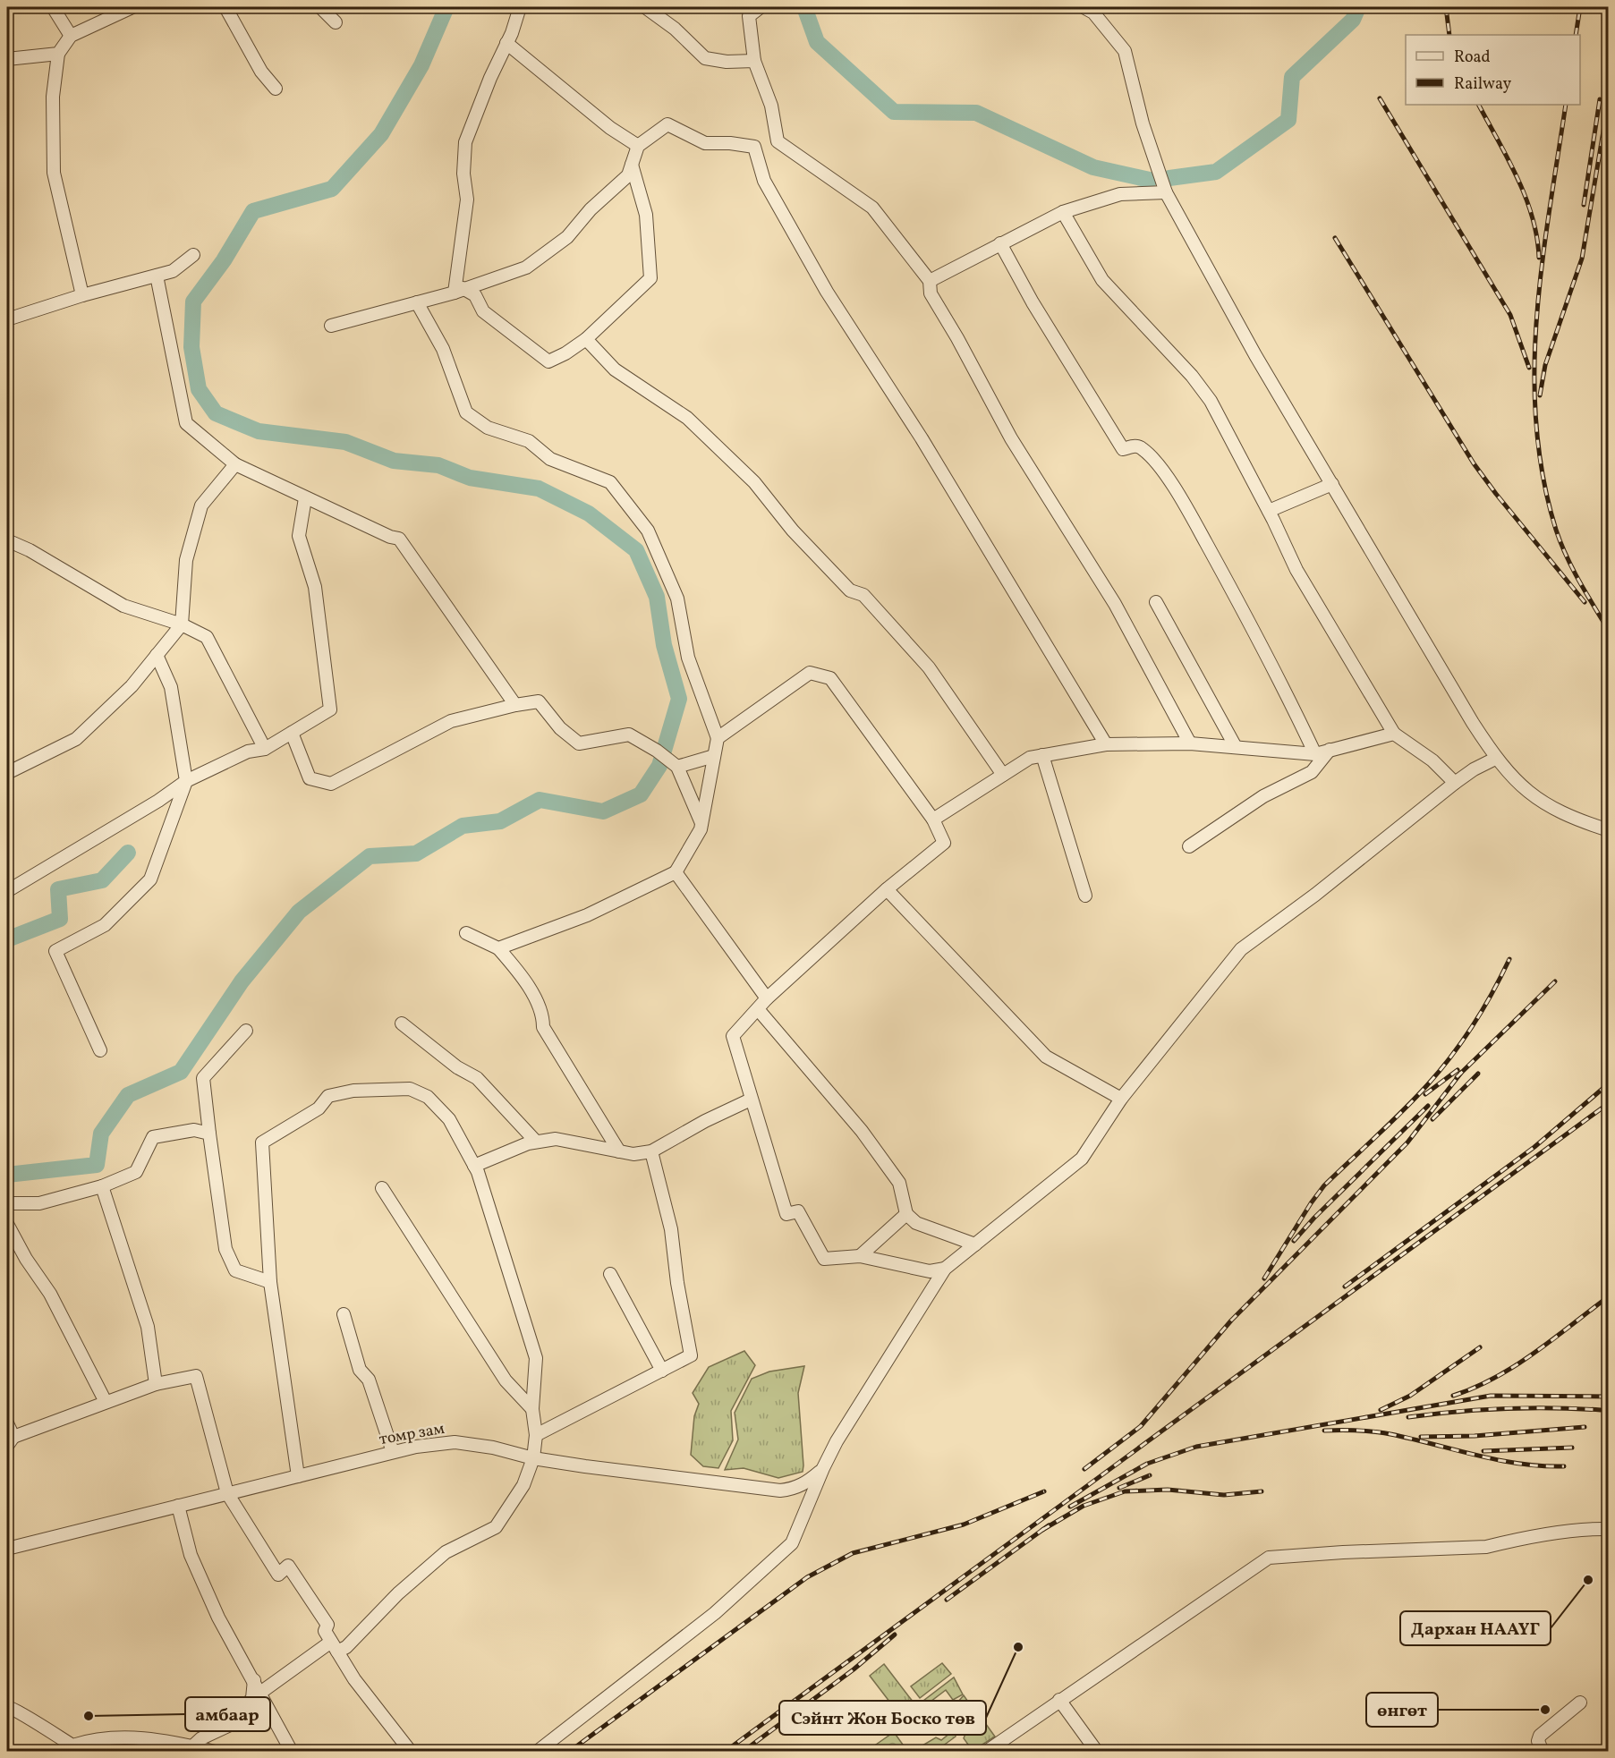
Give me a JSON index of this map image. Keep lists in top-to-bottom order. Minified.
{"streets":{"street":["томр зам"]},"places":["Дархан НААҮГ","Сэйнт Жон Боско төв","өнгөт","амбаар"],"legend":["Road","Railway"]}
